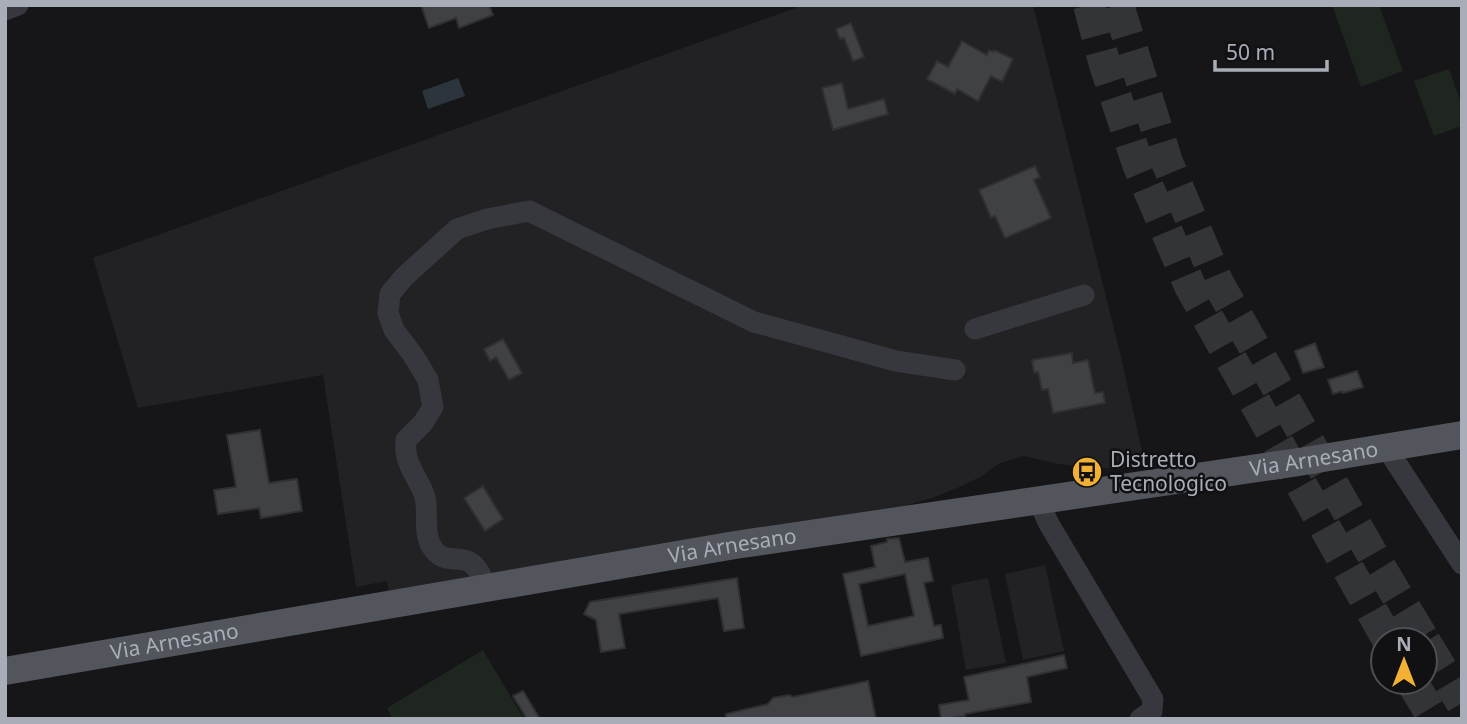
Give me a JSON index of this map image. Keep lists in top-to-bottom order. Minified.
{"streets":{"main road":["Via Arnesano"]},"places":{"bus stop":["Distretto Tecnologico"]},"scale_bar":"50 m","north":"top"}
